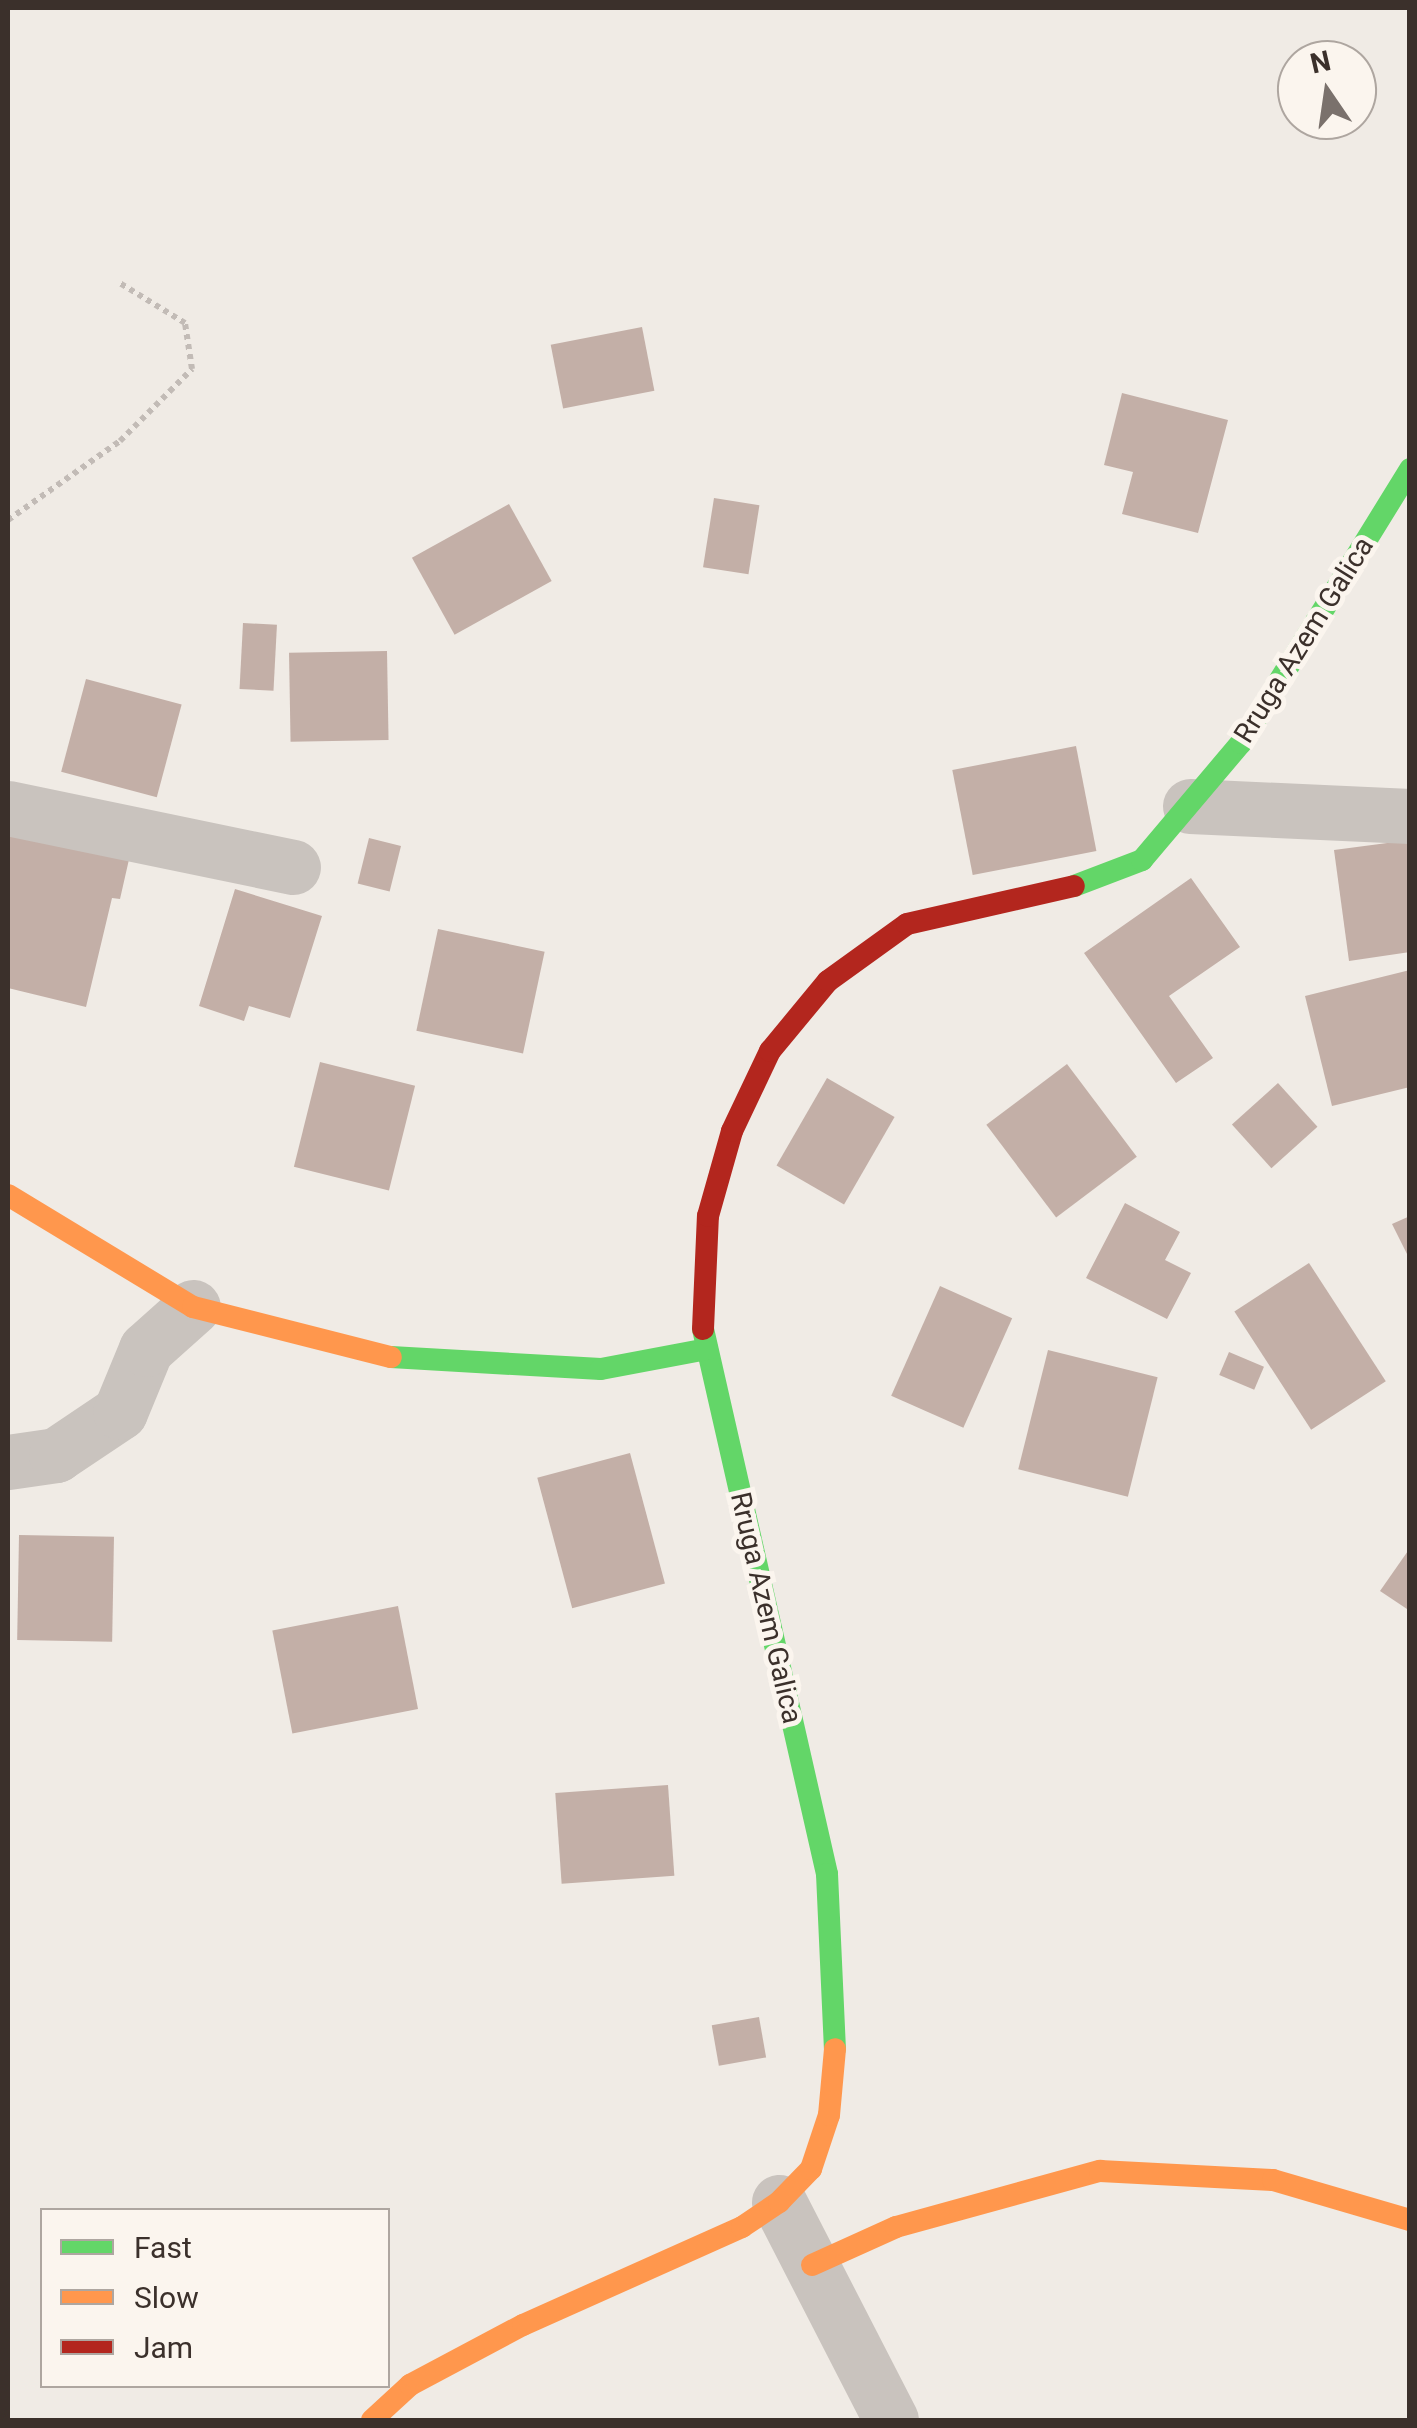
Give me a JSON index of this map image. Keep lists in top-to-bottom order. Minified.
{"streets":{"street":["Rruga Azem Galica"]},"legend":["Fast","Slow","Jam"],"north":"top"}
